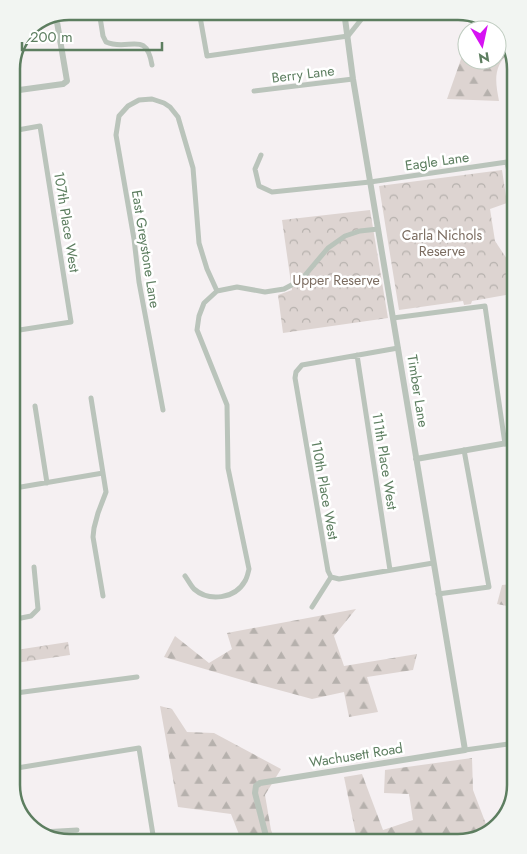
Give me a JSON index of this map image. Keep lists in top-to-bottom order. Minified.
{"streets":{"street":["Berry Lane","Eagle Lane","107th Place West","East Greystone Lane","Timber Lane","111th Place West","110th Place West","Wachusett Road"]},"crossings":[["Berry Lane","Timber Lane"],["Eagle Lane","Timber Lane"],["Timber Lane","Wachusett Road"],["111th Place West","110th Place West"]],"parks":["Carla Nichols Reserve","Upper Reserve"],"scale_bar":"200 m","north":"bottom"}
